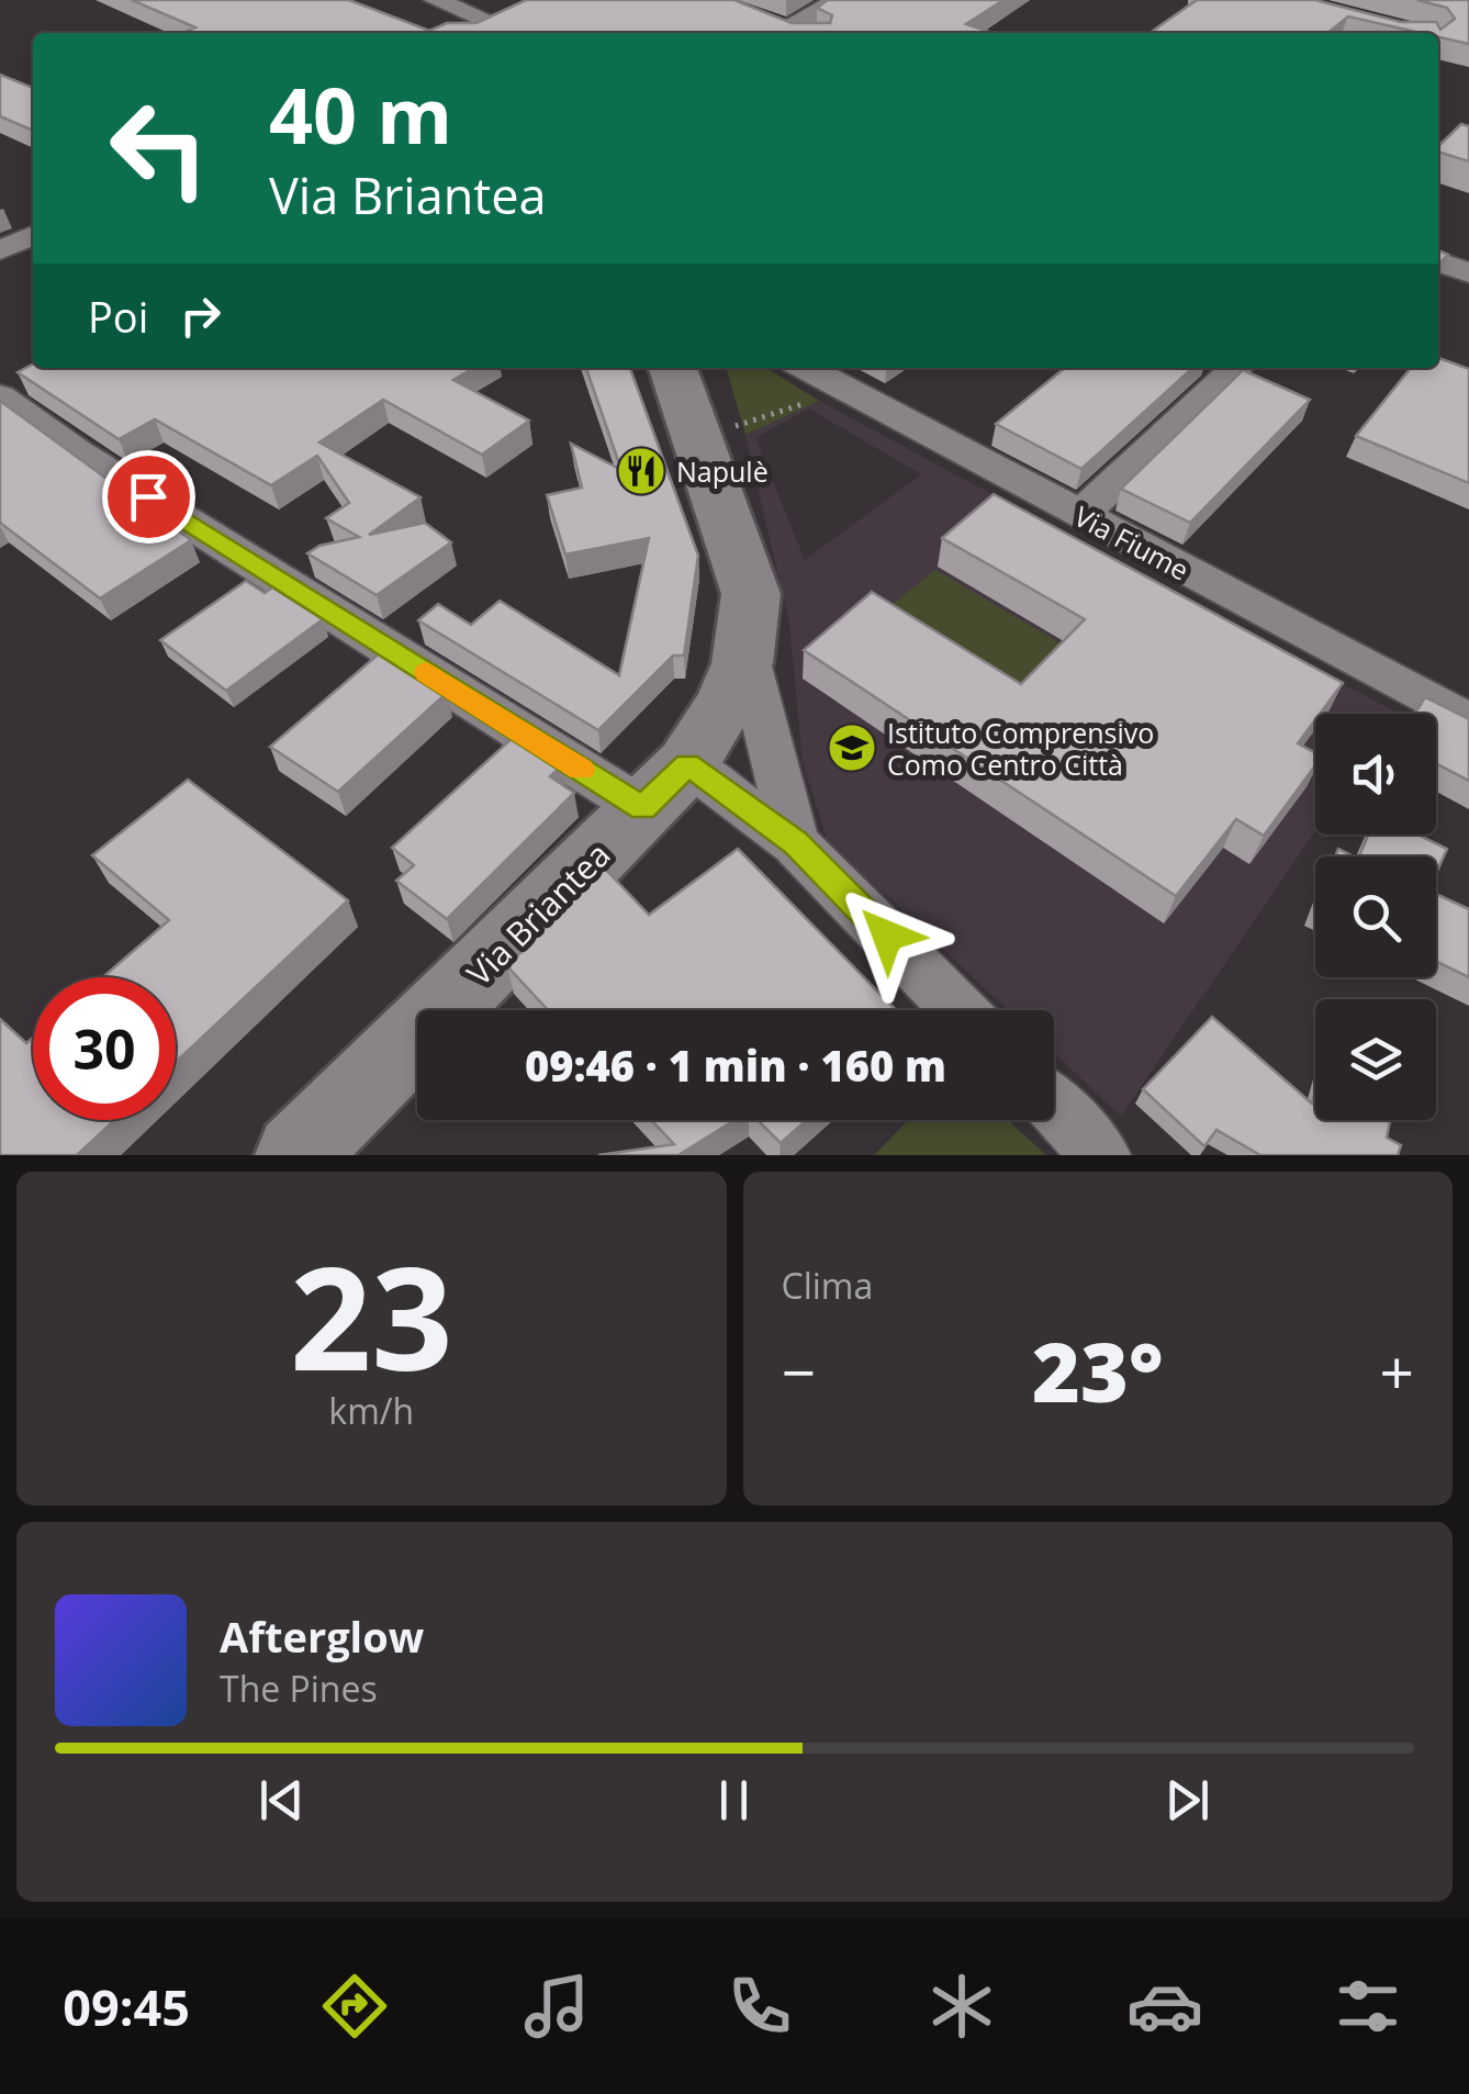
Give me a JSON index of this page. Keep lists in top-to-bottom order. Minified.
{"streets":{"main road":["Via Briantea"],"street":["Via Fiume"]},"places":{"restaurant":["Napulè"],"school or university":["Istituto Comprensivo Como Centro Città"]},"page":{"turn":["40 m","Via Briantea"],"then":"Poi","limit":"30","trip":"09:46 · 1 min · 160 m","tile":[["23","km/h"],"Clima"],"heat":["−","23°","+"],"song":["Afterglow","The Pines"],"tabs":"09:45"}}
